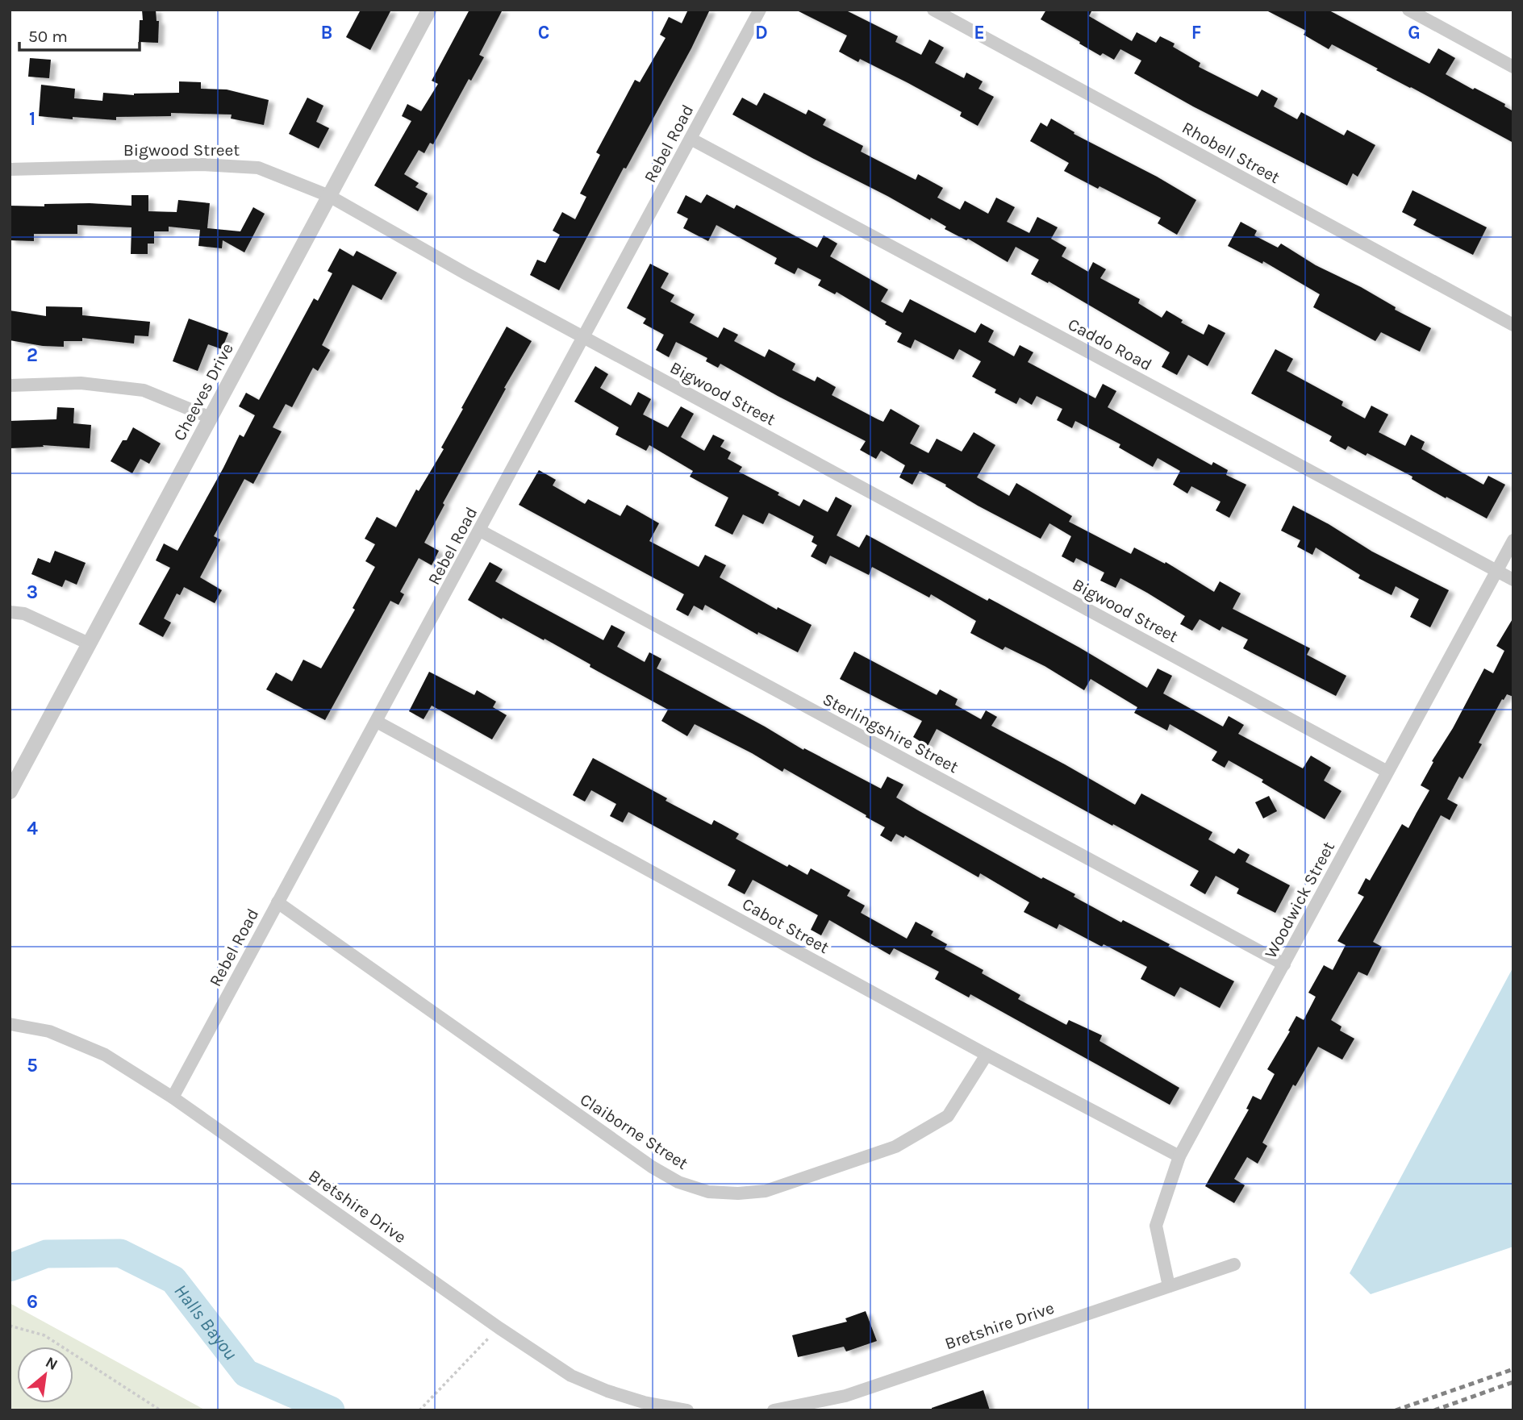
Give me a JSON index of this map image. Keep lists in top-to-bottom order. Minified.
{"streets":{"street":["Rebel Road","Bigwood Street","Rhobell Street","Caddo Road","Cheeves Drive","Sterlingshire Street","Woodwick Street","Cabot Street","Claiborne Street","Bretshire Drive"]},"crossings":[["Rebel Road","Bigwood Street"],["Rebel Road","Caddo Road"],["Rebel Road","Sterlingshire Street"],["Rebel Road","Cabot Street"],["Rebel Road","Claiborne Street"],["Rebel Road","Bretshire Drive"],["Bigwood Street","Cheeves Drive"],["Bigwood Street","Woodwick Street"],["Caddo Road","Woodwick Street"],["Sterlingshire Street","Woodwick Street"],["Woodwick Street","Cabot Street"],["Woodwick Street","Bretshire Drive"],["Cabot Street","Claiborne Street"]],"water":["Halls Bayou"],"scale_bar":"50 m","north":"top right","grid":{"columns":["B","C","D","E","F","G"],"rows":["1","2","3","4","5","6"]}}
